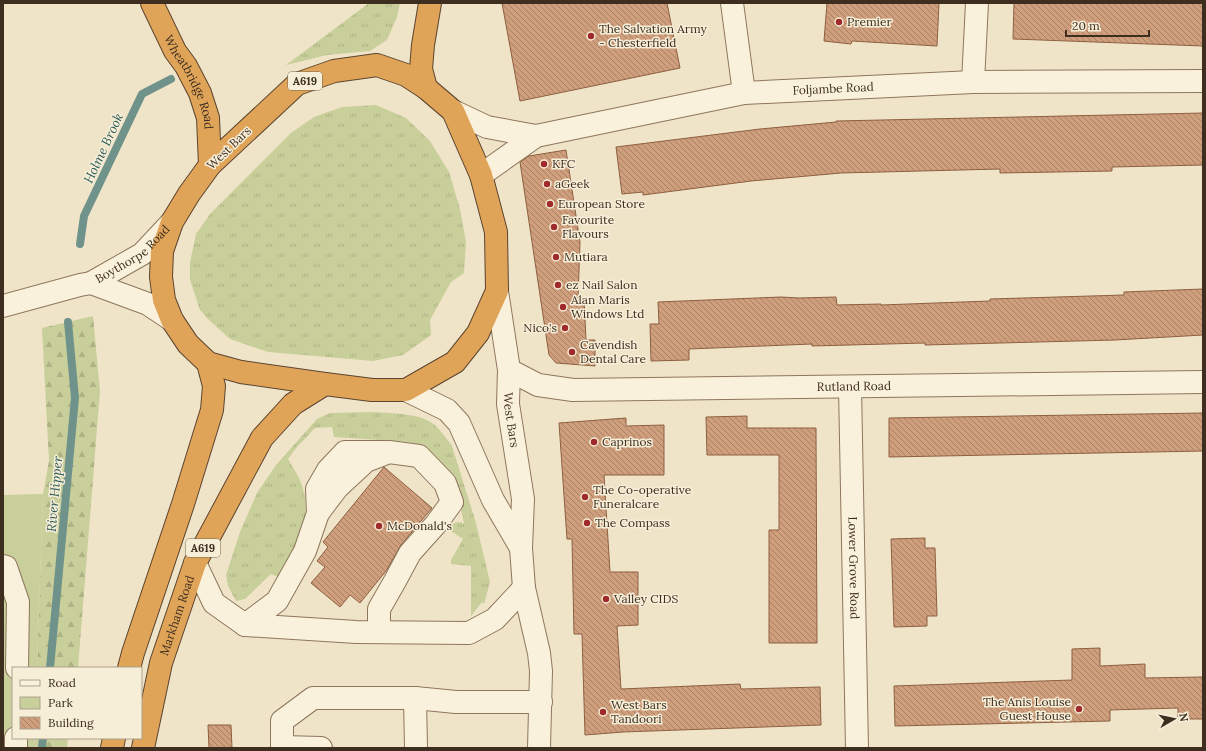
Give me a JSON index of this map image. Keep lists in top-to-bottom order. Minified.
{"streets":{"highway":["A619","Wheatbridge Road","West Bars","Markham Road"],"street":["Foljambe Road","Boythorpe Road","Rutland Road","Lower Grove Road"]},"crossings":[["A619","West Bars"],["Wheatbridge Road","West Bars"],["Foljambe Road","West Bars"],["West Bars","Boythorpe Road"],["West Bars","Rutland Road"],["West Bars","Markham Road"],["Rutland Road","Lower Grove Road"]],"water":["Holme Brook","River Hipper"],"places":["Premier","The Salvation Army - Chesterfield","KFC","aGeek","European Store","Favourite Flavours","Mutiara","ez Nail Salon","Alan Maris Windows Ltd","Nico's","Cavendish Dental Care","Caprinos","The Co-operative Funeralcare","The Compass","McDonald's","Valley CIDS","The Anis Louise Guest House","West Bars Tandoori"],"legend":["Road","Park","Building"],"scale_bar":"20 m","north":"right"}
